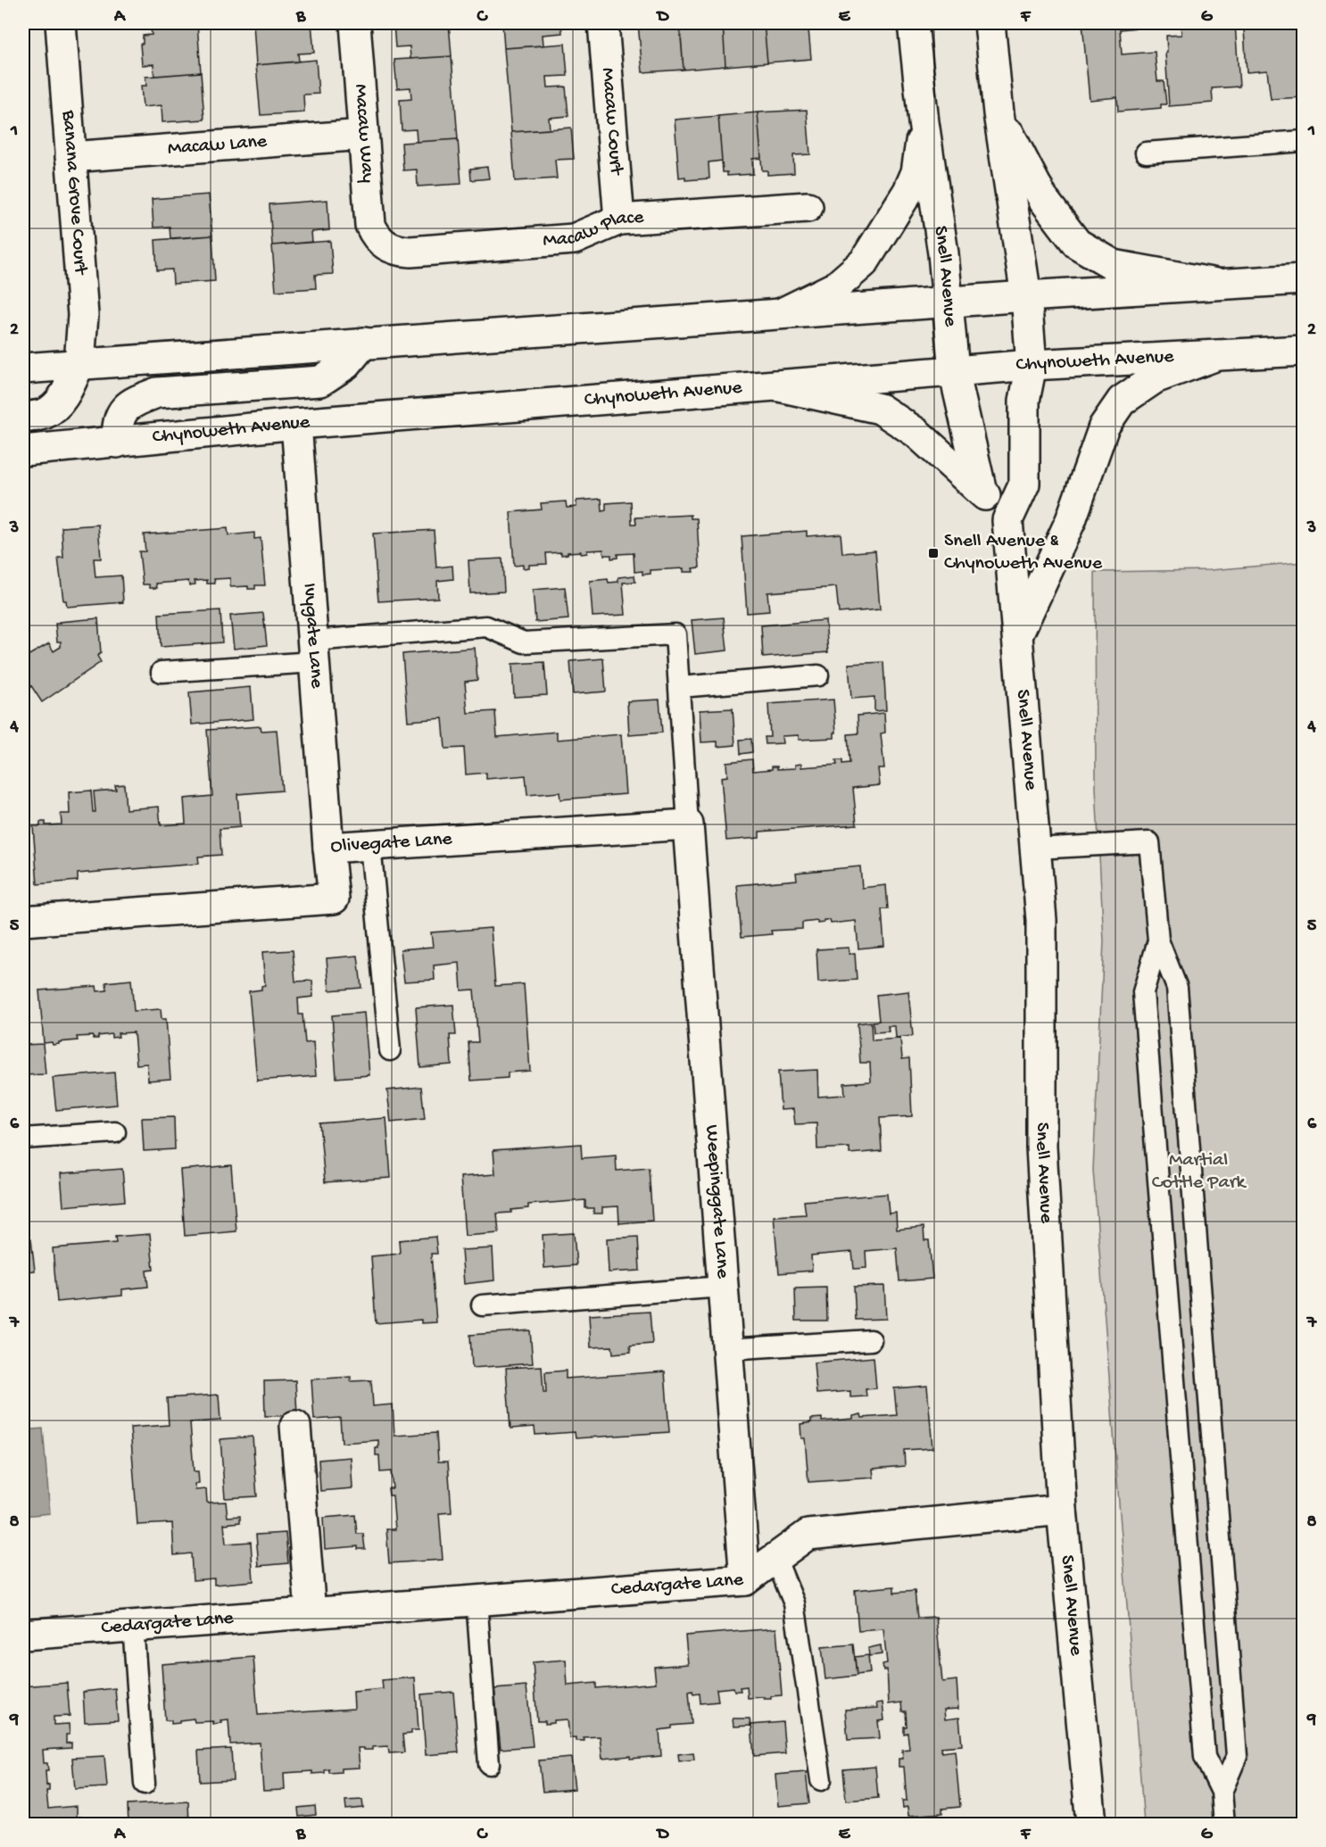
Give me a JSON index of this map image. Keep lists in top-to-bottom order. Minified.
{"streets":{"street":["Macaw Court","Macaw Way","Macaw Lane","Banana Grove Court","Macaw Place","Snell Avenue","Chynoweth Avenue","Ivygate Lane","Olivegate Lane","Weepinggate Lane","Cedargate Lane"]},"crossings":[["Macaw Court","Macaw Place"],["Macaw Way","Macaw Lane"],["Macaw Way","Macaw Place"],["Macaw Lane","Banana Grove Court"],["Snell Avenue","Chynoweth Avenue"],["Snell Avenue","Cedargate Lane"],["Chynoweth Avenue","Ivygate Lane"],["Ivygate Lane","Olivegate Lane"],["Olivegate Lane","Weepinggate Lane"],["Weepinggate Lane","Cedargate Lane"]],"parks":["Martial Cottle Park"],"places":{"transit":["Snell Avenue & Chynoweth Avenue"]},"grid":{"columns":["A","B","C","D","E","F","G"],"rows":["1","2","3","4","5","6","7","8","9"]}}
